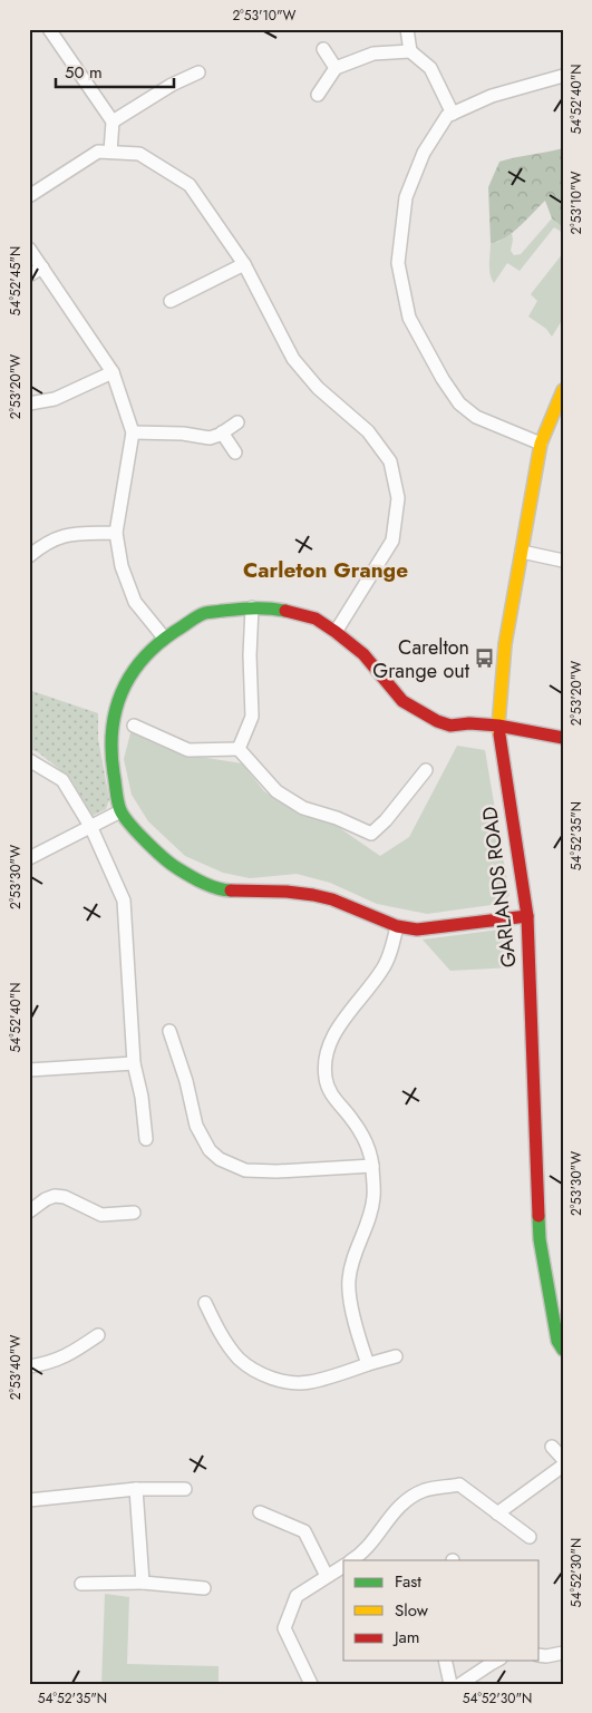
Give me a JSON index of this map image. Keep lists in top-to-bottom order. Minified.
{"streets":{"street":["GARLANDS ROAD"]},"districts":["Carleton Grange"],"places":{"bus stop":["Carelton Grange out"]},"legend":["Fast","Slow","Jam"],"scale_bar":"50 m","coordinates":["2°53'10\"W","54°52'40\"N","54°52'45\"N","2°53'20\"W","54°52'35\"N","2°53'30\"W","2°53'40\"W","54°52'30\"N"]}
